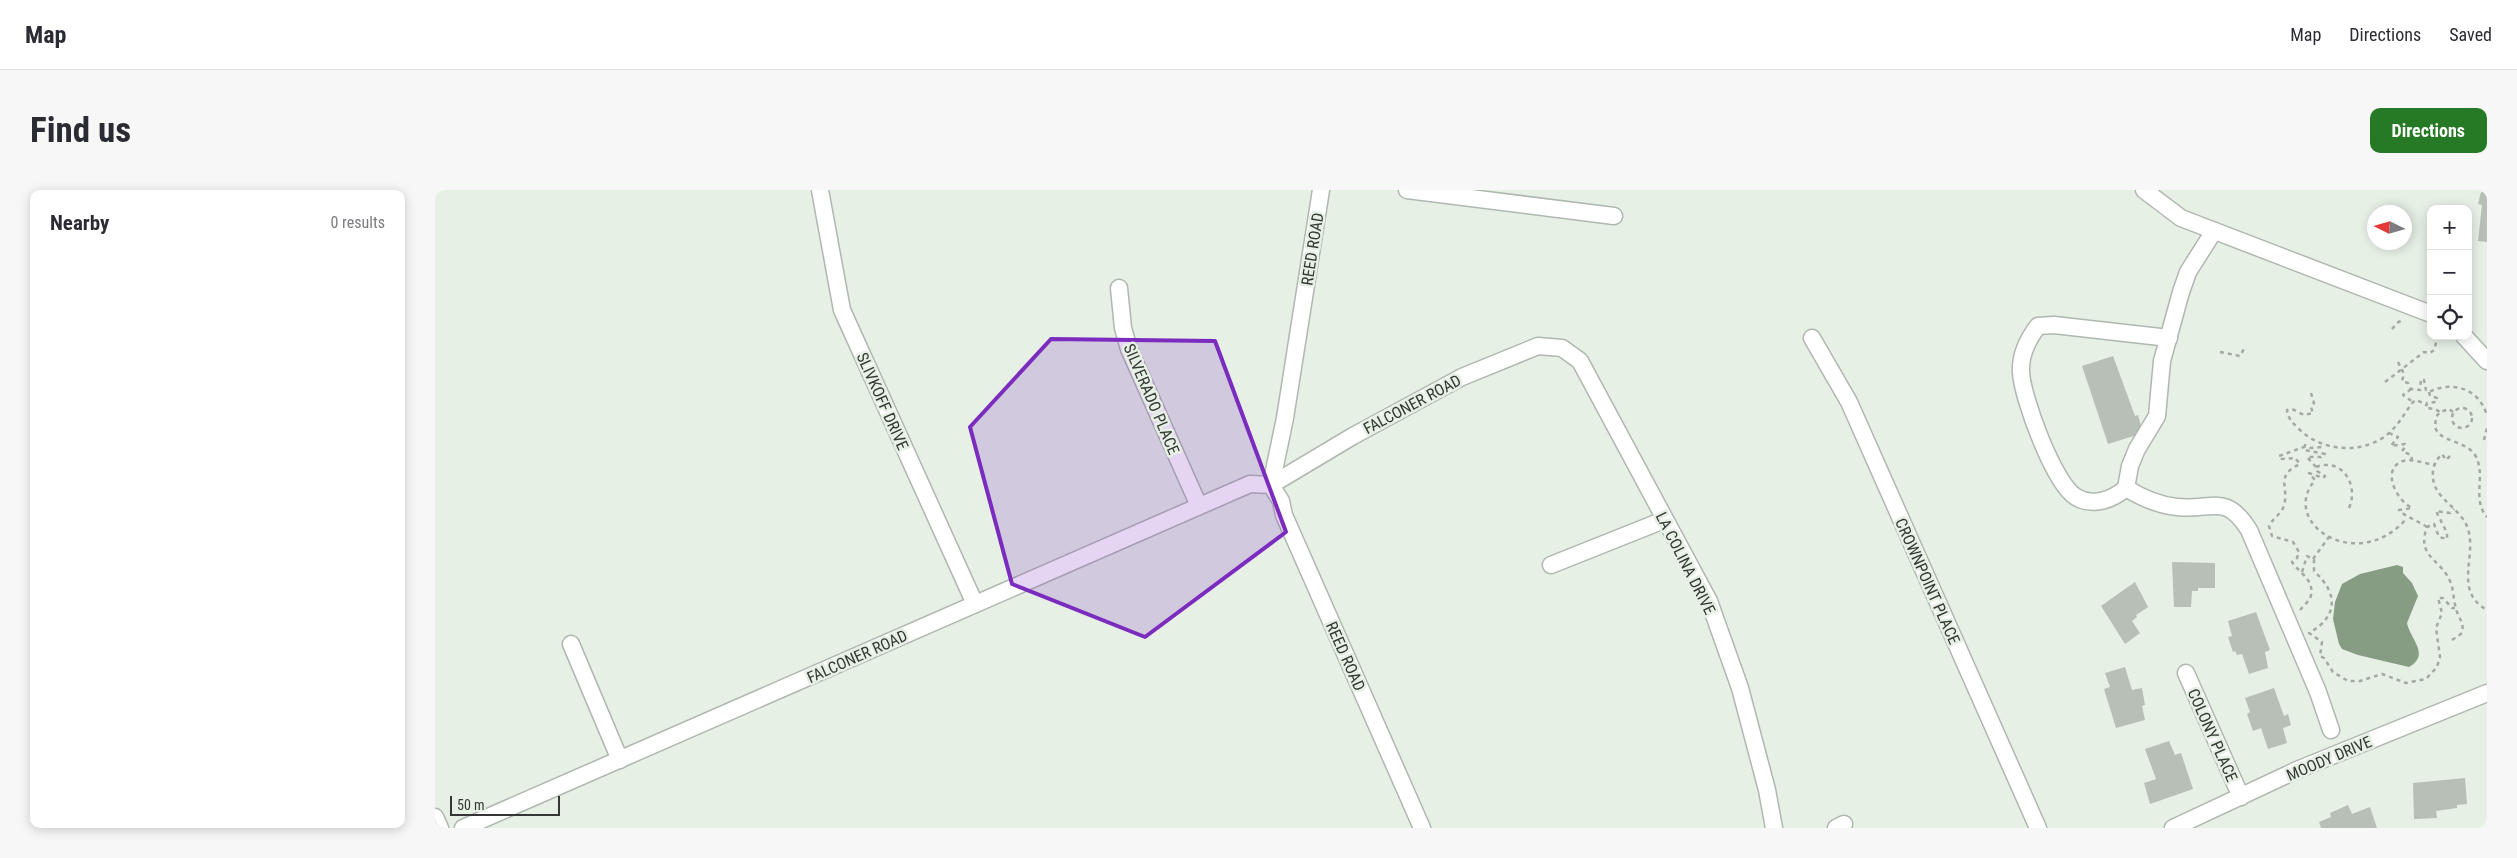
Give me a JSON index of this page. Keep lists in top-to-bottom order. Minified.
{"streets":{"street":["REED ROAD","SILVERADO PLACE","SLIVKOFF DRIVE","FALCONER ROAD","LA COLINA DRIVE","CROWNPOINT PLACE","COLONY PLACE","MOODY DRIVE"]},"crossings":[["REED ROAD","FALCONER ROAD"],["SILVERADO PLACE","FALCONER ROAD"],["SLIVKOFF DRIVE","FALCONER ROAD"],["FALCONER ROAD","LA COLINA DRIVE"],["COLONY PLACE","MOODY DRIVE"]],"scale_bar":"50 m","north":"left","page":{"header":"Map","nav":["Map","Directions","Saved"],"buttons":"Directions","title":"Find us","heading":["Nearby","0 results"],"map_buttons":["+","−"],"scale":"50 m"}}
